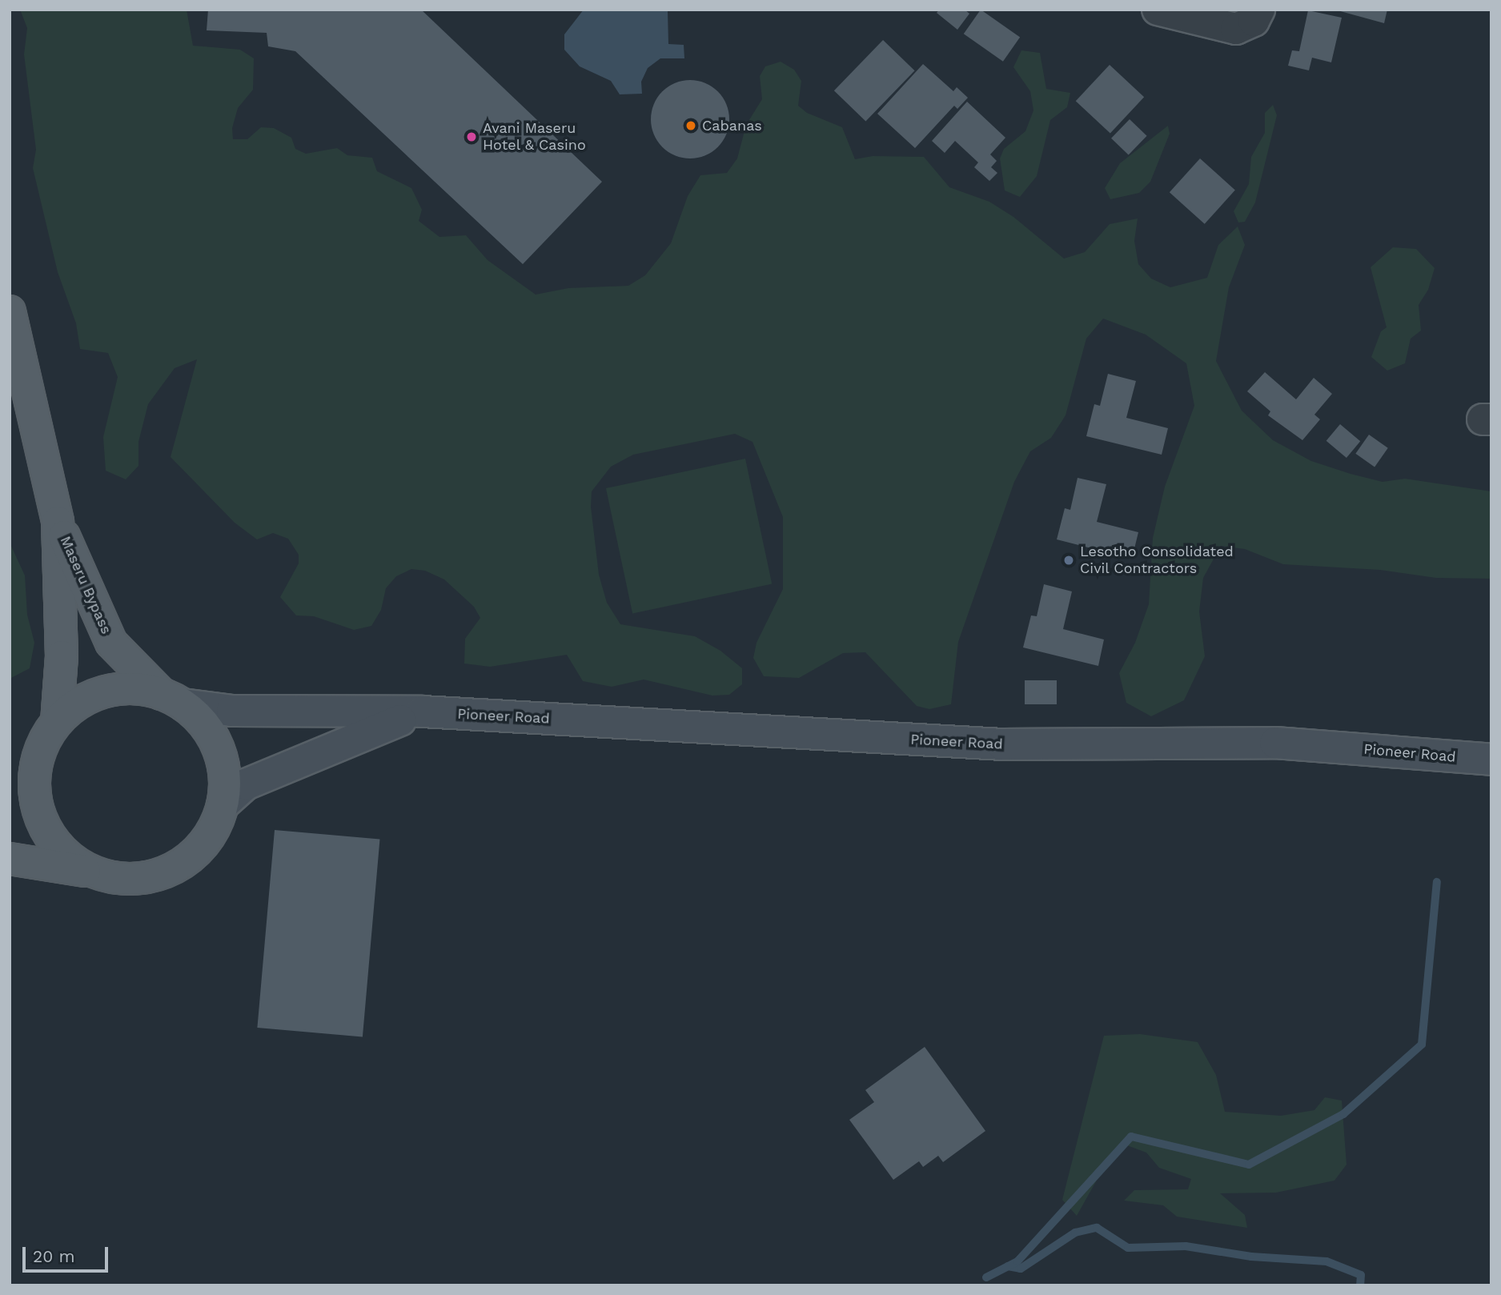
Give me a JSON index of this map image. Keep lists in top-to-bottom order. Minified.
{"streets":{"main road":["Maseru Bypass","Pioneer Road"]},"crossings":[["Maseru Bypass","Pioneer Road"]],"places":["Cabanas","Avani Maseru Hotel & Casino","Lesotho Consolidated Civil Contractors"],"scale_bar":"20 m"}
